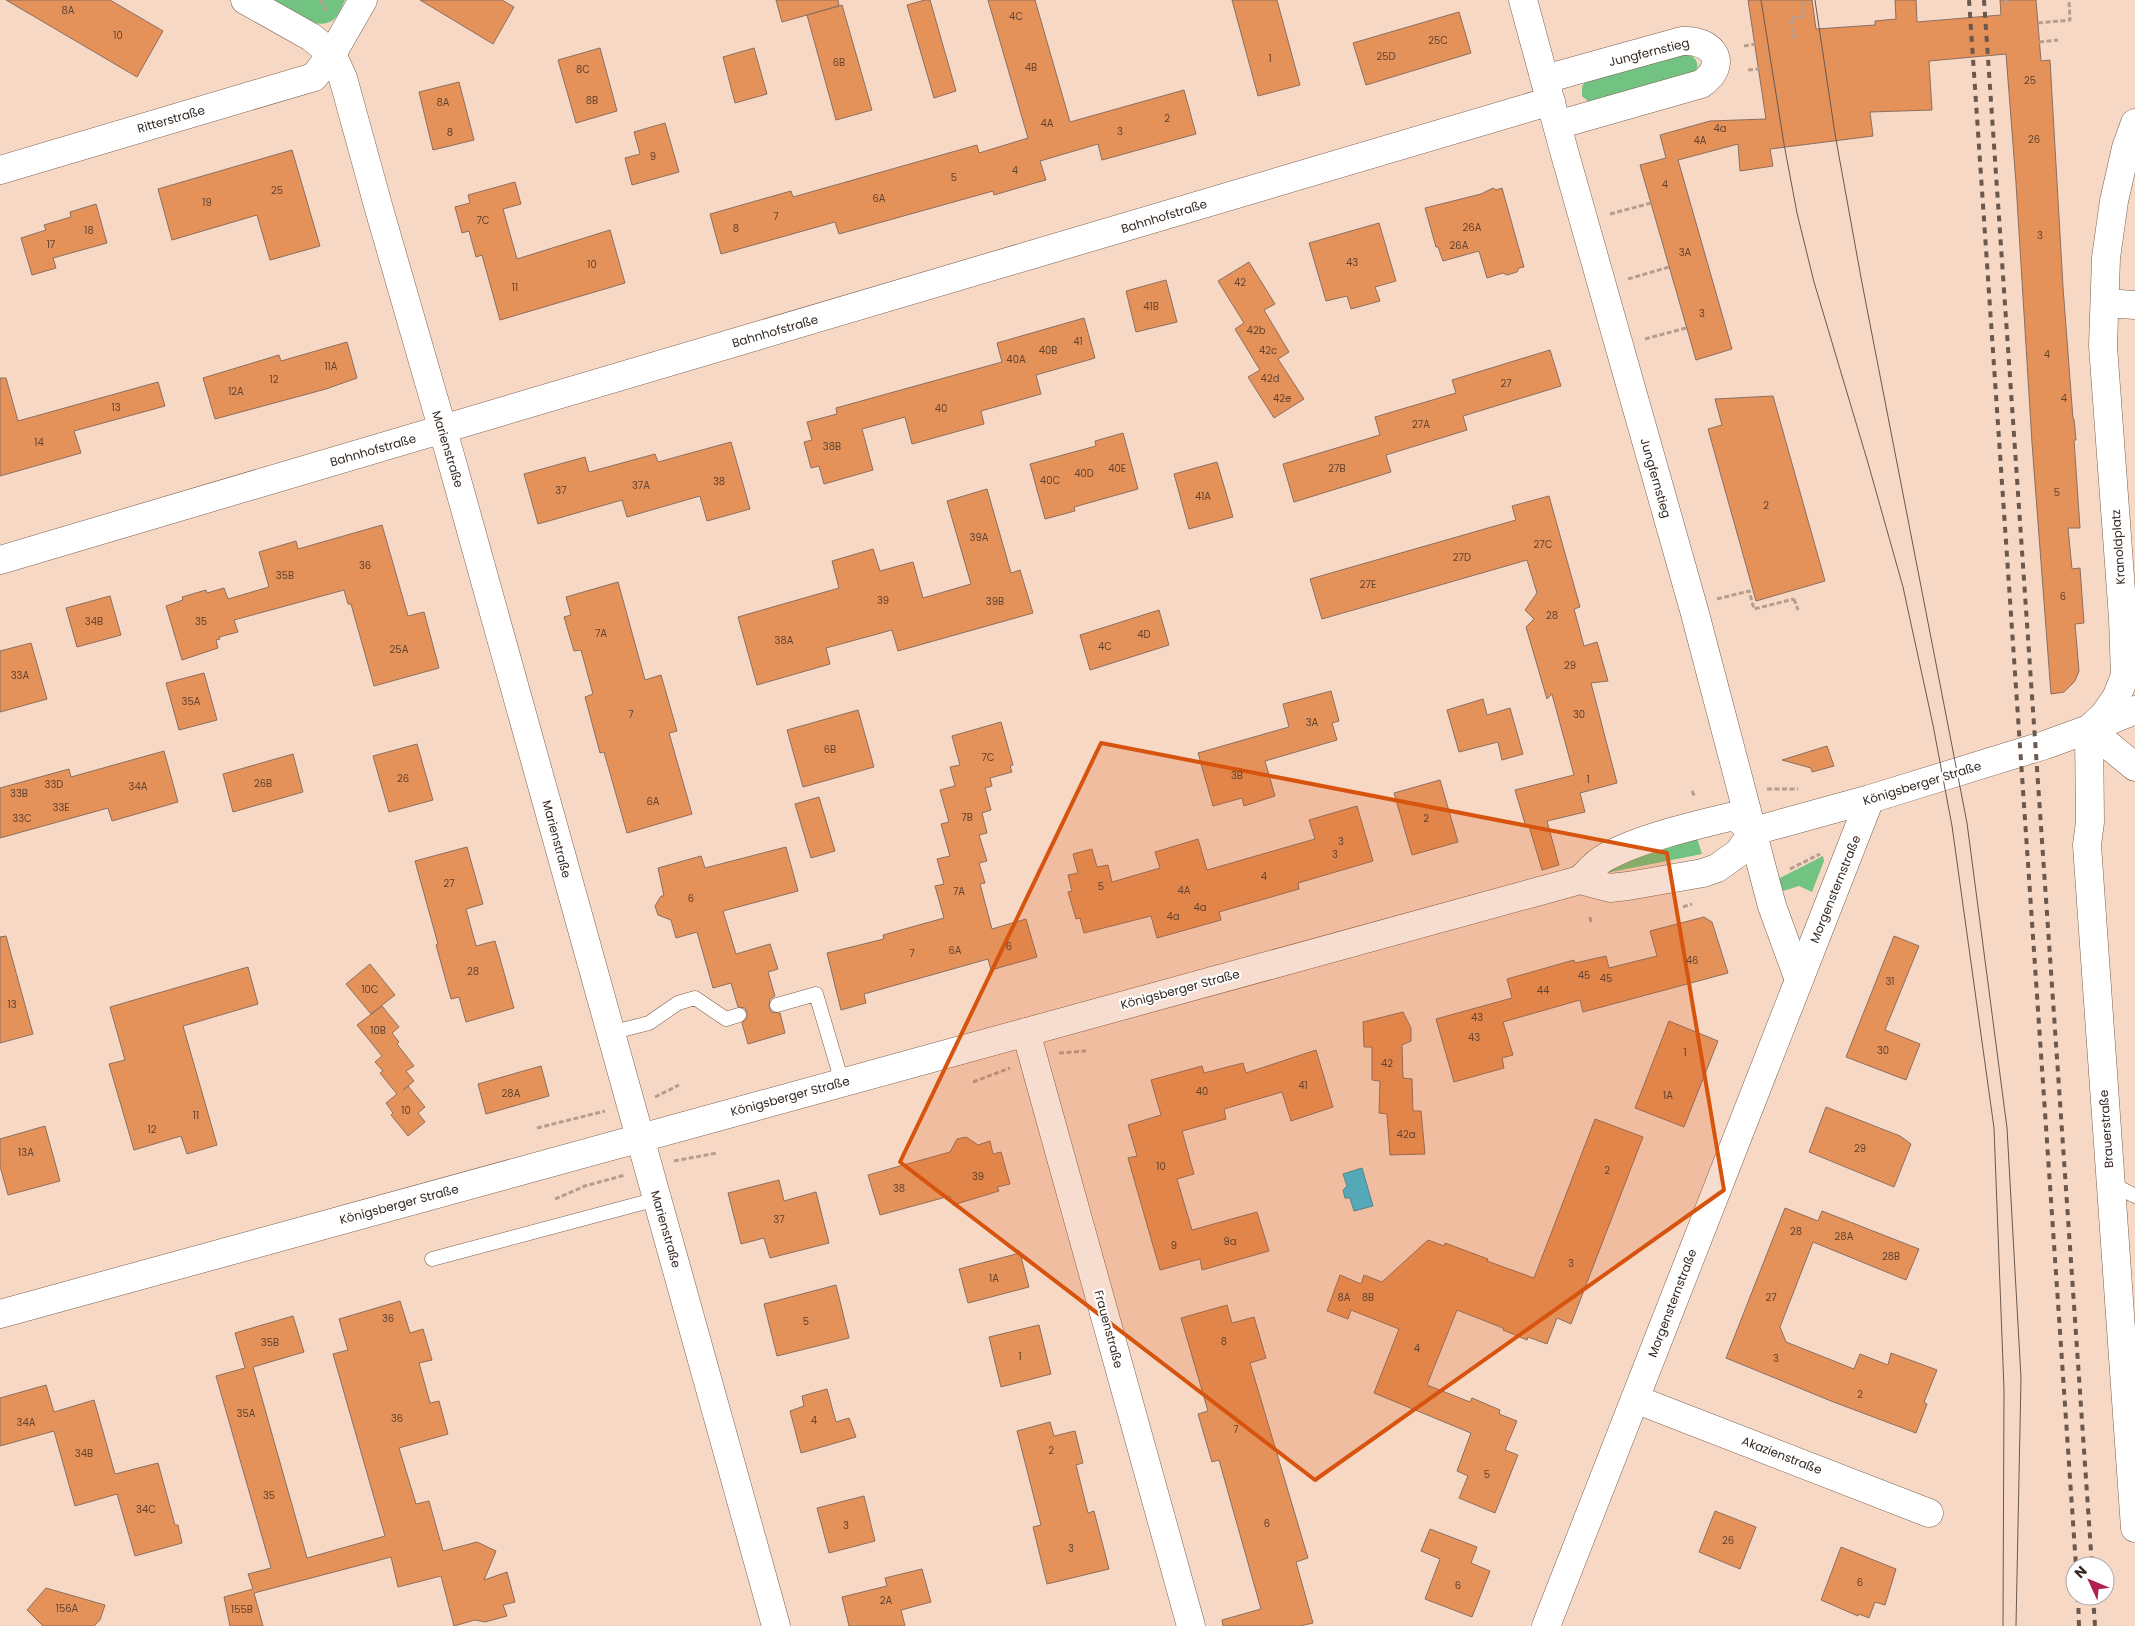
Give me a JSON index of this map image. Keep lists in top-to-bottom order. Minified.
{"streets":{"street":["Jungfernstieg","Ritterstraße","Bahnhofstraße","Marienstraße","Kranoldplatz","Königsberger Straße","Morgensternstraße","Brauerstraße","Frauenstraße","Akazienstraße"]},"crossings":[["Jungfernstieg","Bahnhofstraße"],["Jungfernstieg","Königsberger Straße"],["Ritterstraße","Marienstraße"],["Bahnhofstraße","Marienstraße"],["Marienstraße","Königsberger Straße"],["Kranoldplatz","Königsberger Straße"],["Kranoldplatz","Brauerstraße"],["Königsberger Straße","Morgensternstraße"],["Königsberger Straße","Brauerstraße"],["Königsberger Straße","Frauenstraße"],["Morgensternstraße","Akazienstraße"]],"house_numbers":["8A","4C","10","25C","25D","1","6B","4B","8C","25","8B","8A","2","4A","4a","3","8","26","4A","9","4","5","4","25","6A","19","7","7C","26A","8","18","3","17","26A","3A","43","10","42","11","41B","3","42b","41","40B","42c","4","40A","11A","42d","12","27","12A","42e","4","13","40","27A","14","38B","40E","27B","40D","40C","38","37A","37","5","41A","2","39A","27C","27D","36","35B","27E","6","39","39B","28","34B","35","7A","4D","38A","4C","25A","29","33A","35A","7","30","3A","6B","7C","3B","26","1","26B","33D","34A","33B","6A","33E","7B","33C","2","3","3","4","27","5","4A","7A","6","4a","4a","6","6A","7","46","28","45","45","31","10C","44","13","43","10B","43","30","1","42","41","40","28A","1A","10","11","12","42a","29","13A","10","2","39","38","37","28","28A","9a","9","28B","3","1A","8A","8B","27","36","5","8","35B","4","1","3","2","35A","36","4","34A","7","2","34B","5","35","34C","6","3","26","3","6","6","2A","156A","155B"],"north":"top left"}
